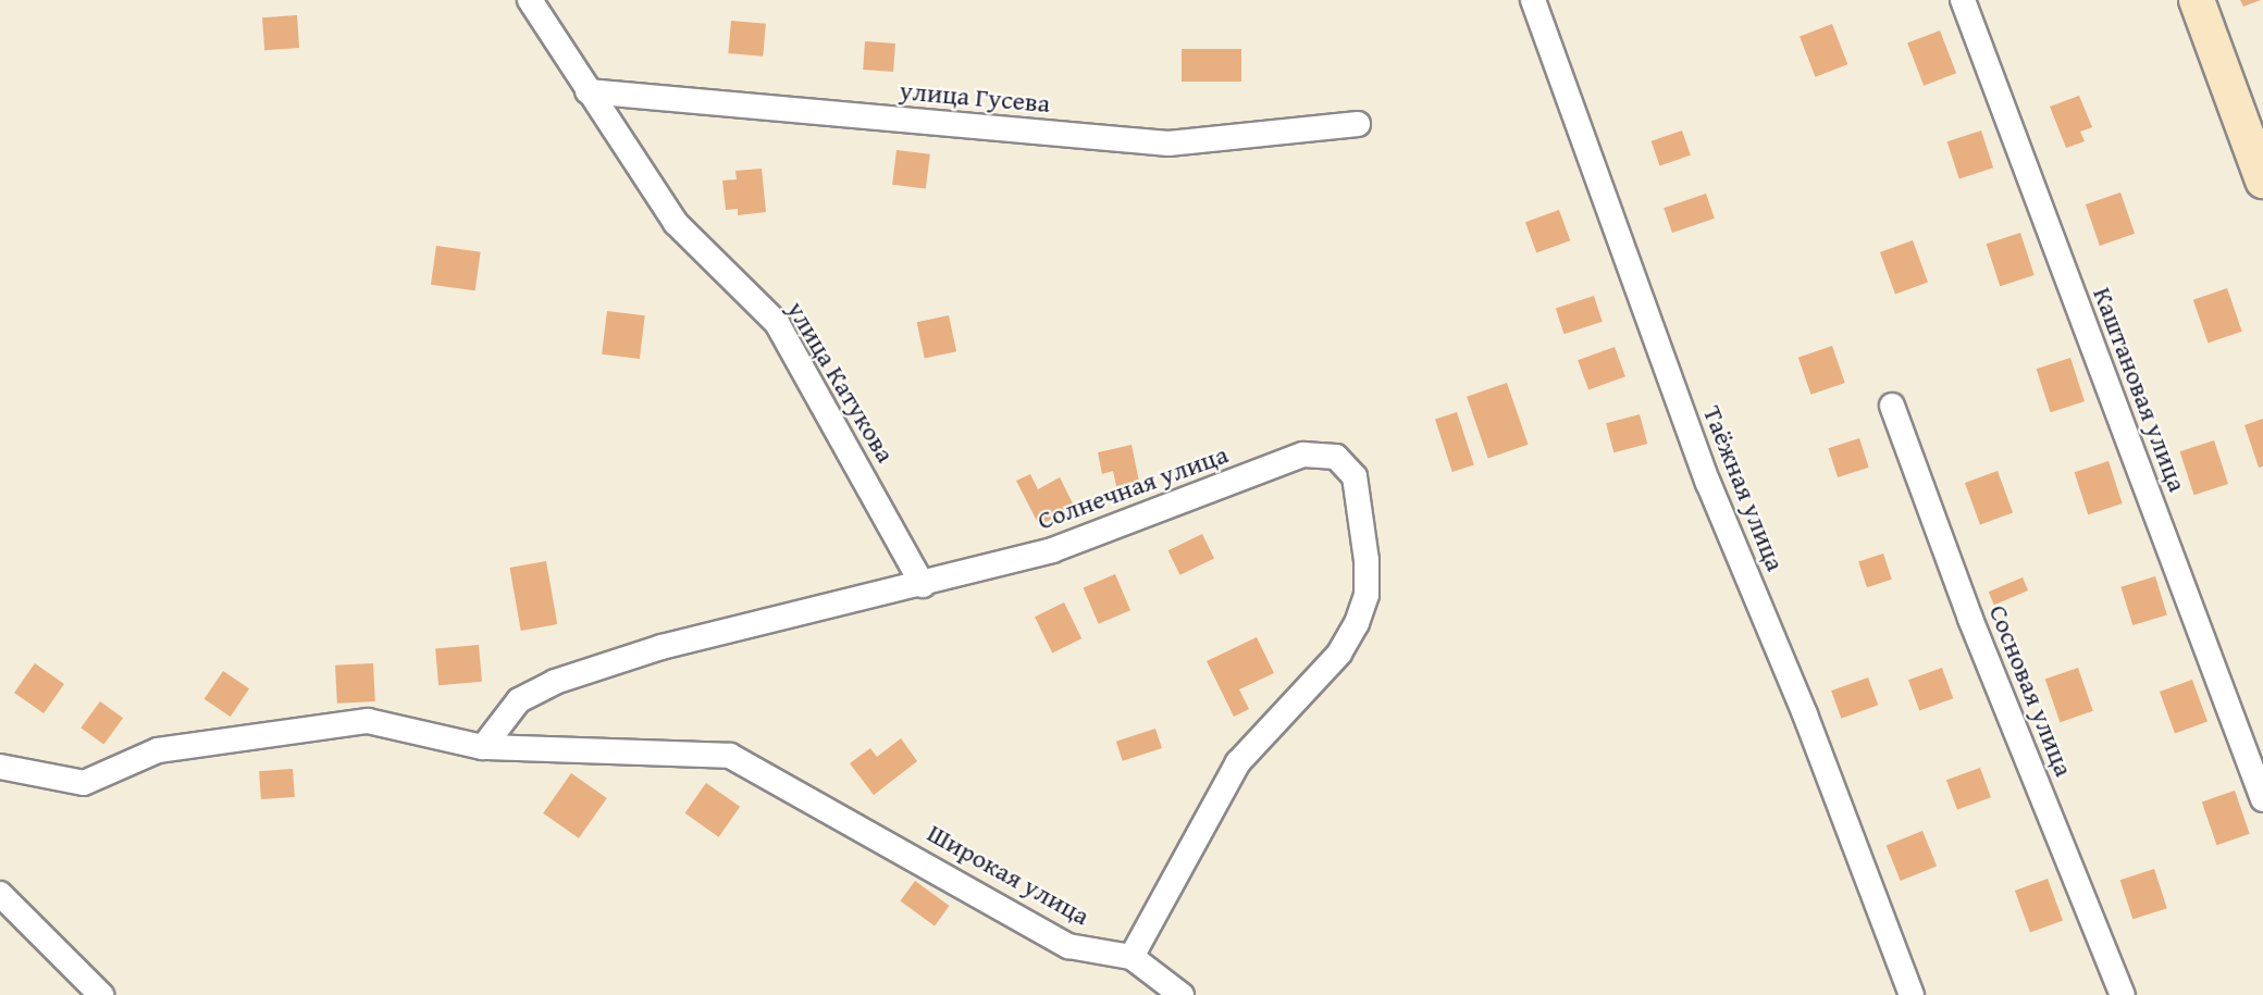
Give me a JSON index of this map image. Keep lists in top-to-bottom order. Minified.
{"streets":{"street":["улица Гусева","улица Катукова","Каштановая улица","Солнечная улица","Таёжная улица","Сосновая улица","Широкая улица"]},"crossings":[["улица Гусева","улица Катукова"],["улица Катукова","Солнечная улица"],["Солнечная улица","Широкая улица"]]}
